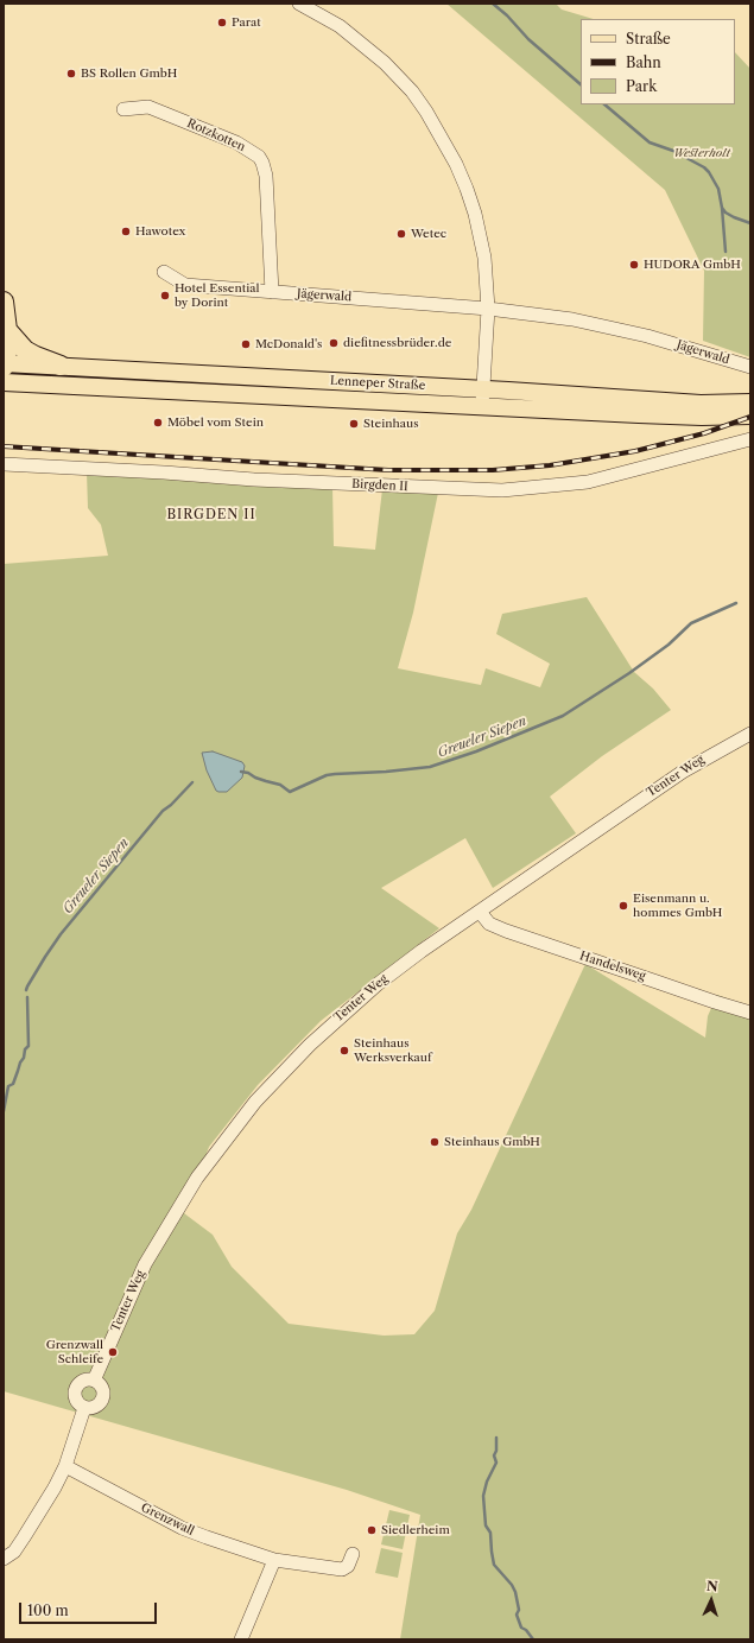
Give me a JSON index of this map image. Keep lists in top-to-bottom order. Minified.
{"streets":{"main road":["Lenneper Straße"],"street":["Rotzkotten","Jägerwald","Birgden II","Tenter Weg","Handelsweg","Grenzwall"]},"crossings":[["Rotzkotten","Jägerwald"],["Tenter Weg","Handelsweg"]],"districts":["BIRGDEN II"],"water":["Greueler Siepen"],"parks":["Westerholt"],"places":["Parat","BS Rollen GmbH","Hawotex","Wetec","HUDORA GmbH","Hotel Essential by Dorint","diefitnessbrüder.de","McDonald's","Möbel vom Stein","Steinhaus","Eisenmann u. hommes GmbH","Steinhaus Werksverkauf","Steinhaus GmbH","Grenzwall Schleife","Siedlerheim"],"legend":["Straße","Bahn","Park"],"scale_bar":"100 m","north":"top"}
